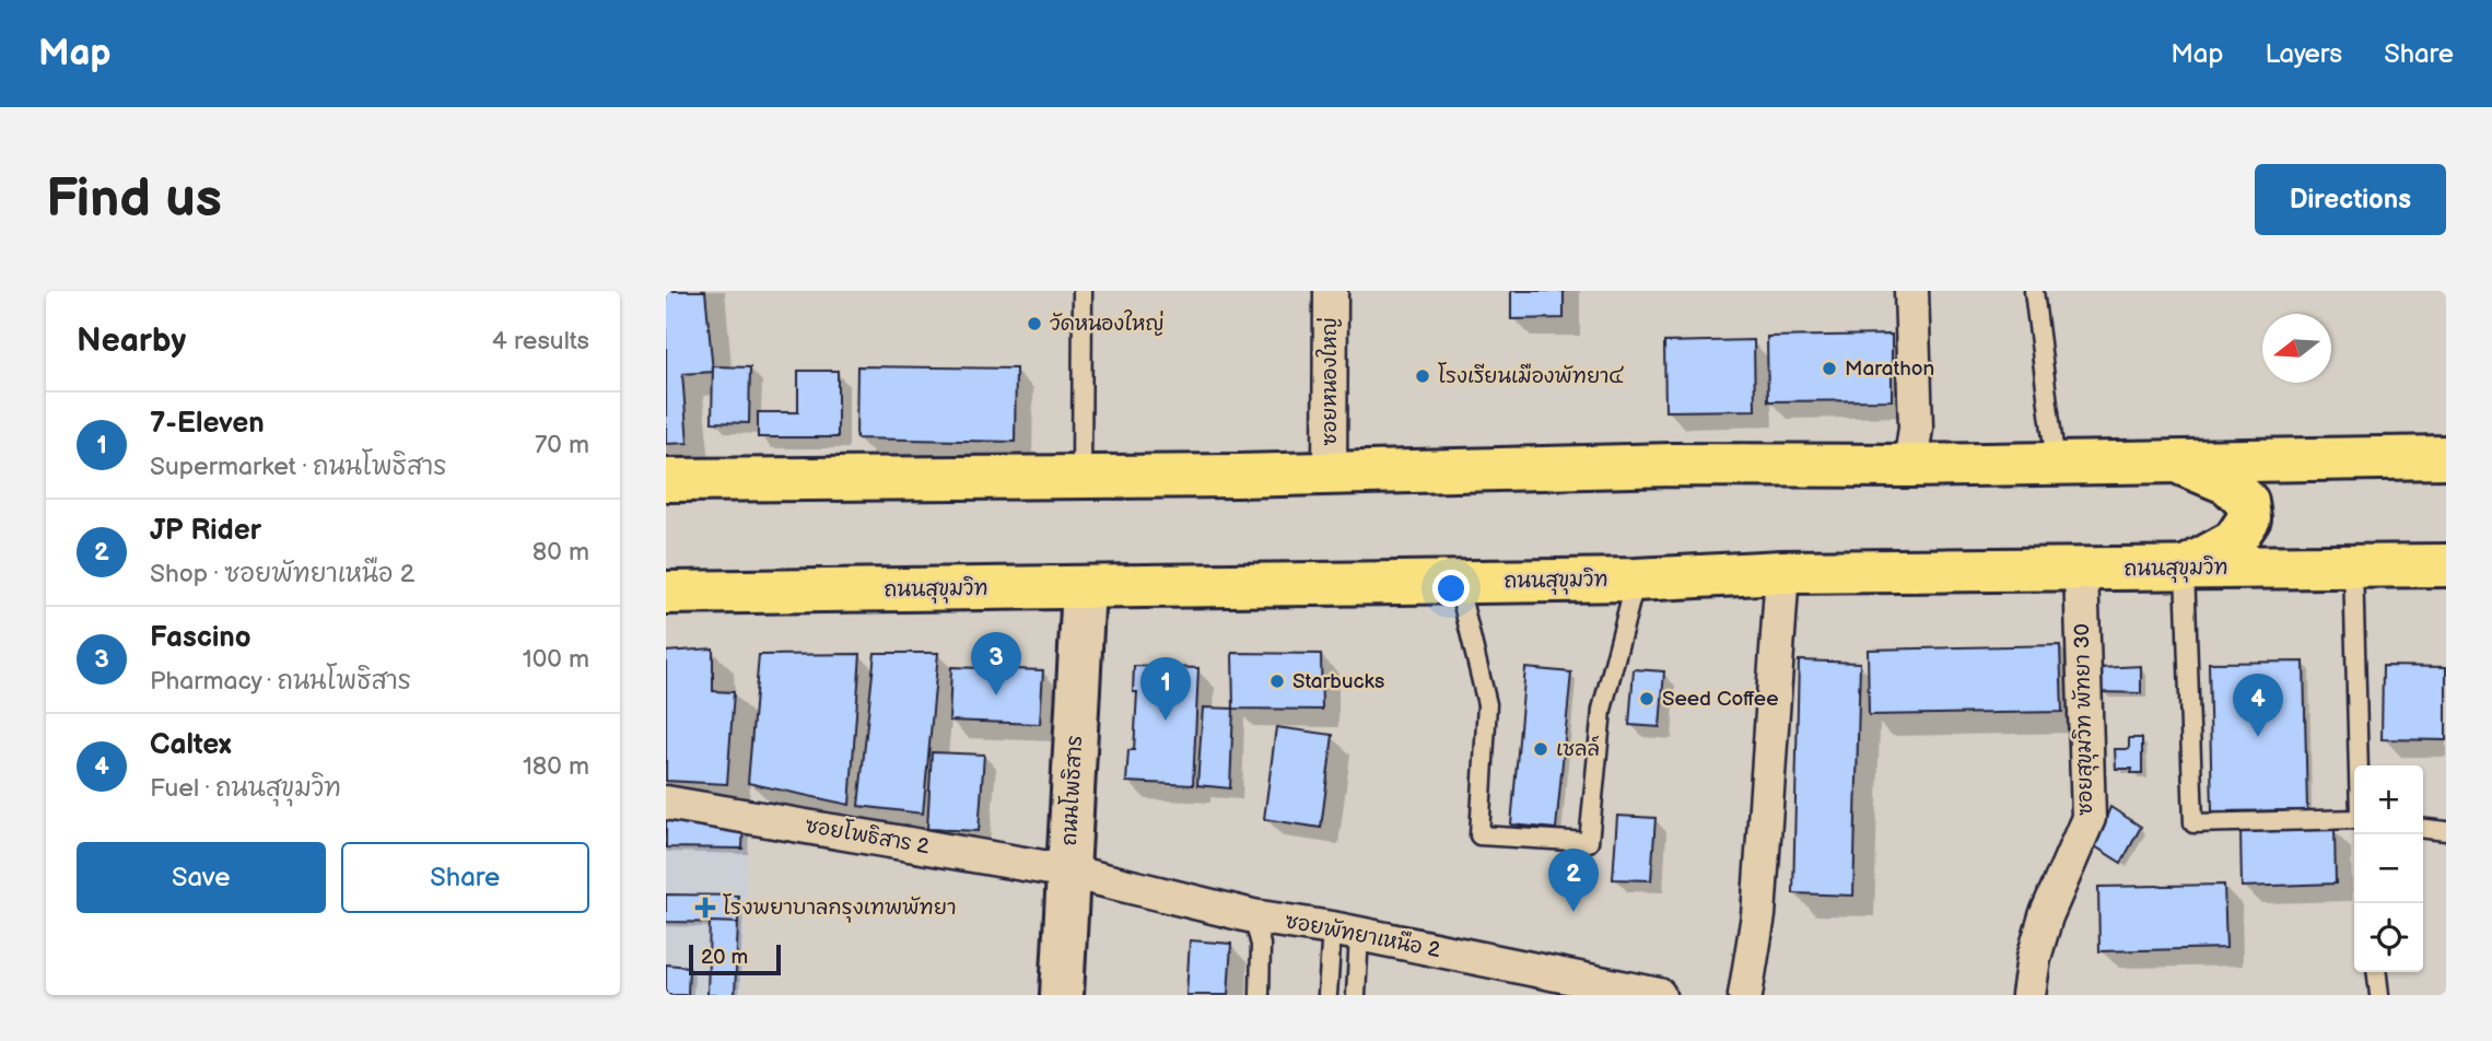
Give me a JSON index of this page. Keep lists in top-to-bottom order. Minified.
{"streets":{"highway":["ถนนสุขุมวิท"],"street":["ซอยหนองใหญ่","ซอยสุขุมวิท พัทยา 30","ถนนโพธิสาร","ซอยโพธิสาร 2","ซอยพัทยาเหนือ 2"]},"crossings":[["ถนนสุขุมวิท","ซอยสุขุมวิท พัทยา 30"],["ถนนสุขุมวิท","ถนนโพธิสาร"],["ถนนโพธิสาร","ซอยโพธิสาร 2"],["ถนนโพธิสาร","ซอยพัทยาเหนือ 2"],["ซอยโพธิสาร 2","ซอยพัทยาเหนือ 2"]],"places":{"other":["วัดหนองใหญ่","Marathon","โรงเรียนเมืองพัทยา๔","Starbucks","Seed Coffee","เชลล์"],"health":["โรงพยาบาลกรุงเทพพัทยา"]},"scale_bar":"20 m","north":"left","page":{"header":"Map","nav":["Map","Layers","Share"],"buttons":["Directions",["Save","Share"]],"title":"Find us","heading":["Nearby","4 results"],"list":[{"mark":"1","name":"7-Eleven","note":"Supermarket · ถนนโพธิสาร","value":"70 m"},{"mark":"2","name":"JP Rider","note":"Shop · ซอยพัทยาเหนือ 2","value":"80 m"},{"mark":"3","name":"Fascino","note":"Pharmacy · ถนนโพธิสาร","value":"100 m"},{"mark":"4","name":"Caltex","note":"Fuel · ถนนสุขุมวิท","value":"180 m"}],"pins":["3","1","4","2"],"map_buttons":["+","−"],"scale":"20 m"}}
